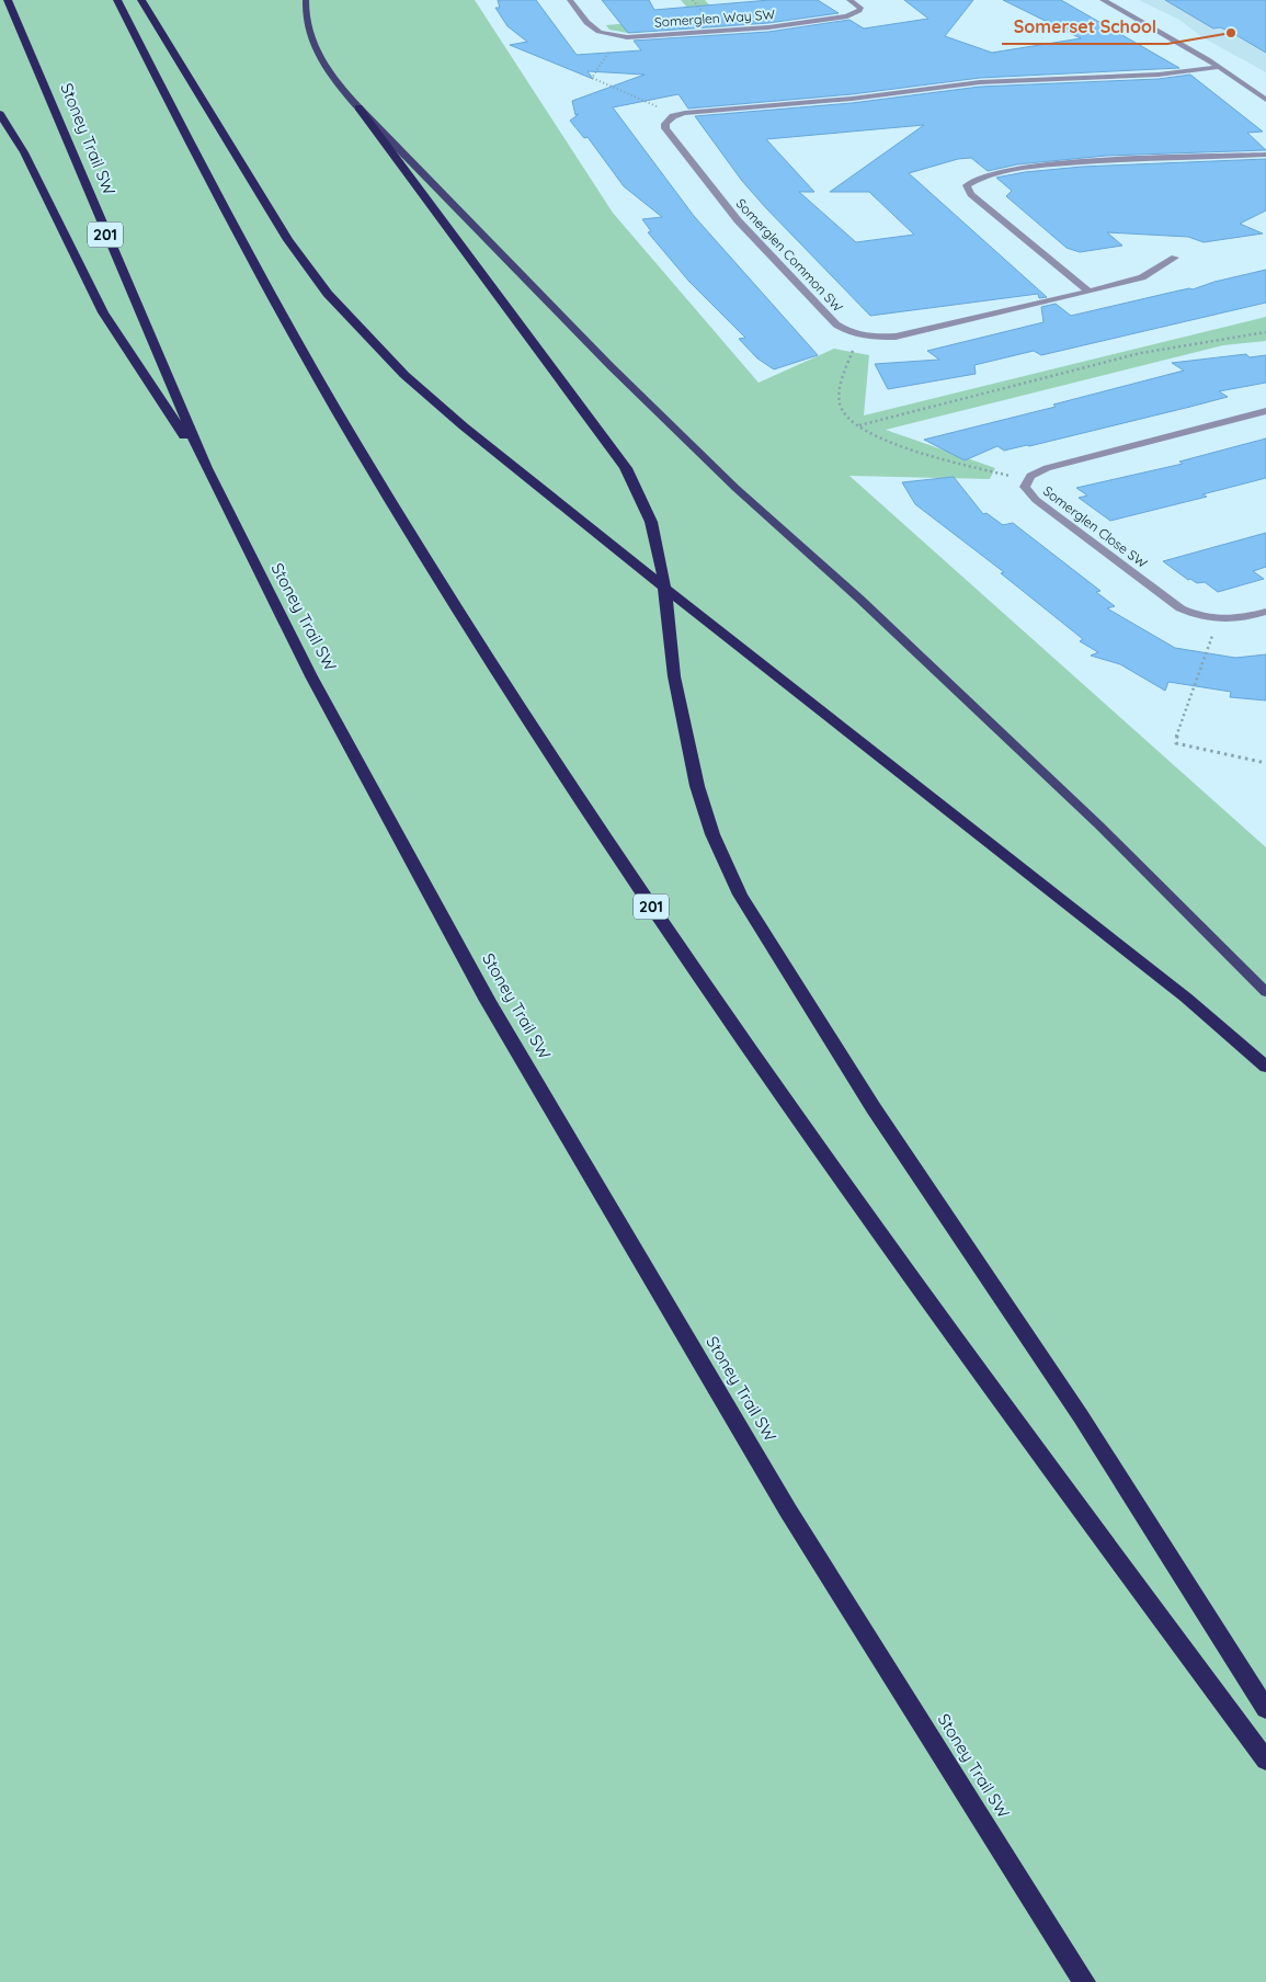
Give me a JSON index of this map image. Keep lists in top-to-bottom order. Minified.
{"streets":{"highway":["Stoney Trail SW","201"],"street":["Somerglen Way SW","Somerglen Common SW","Somerglen Close SW"]},"places":["Somerset School"]}
